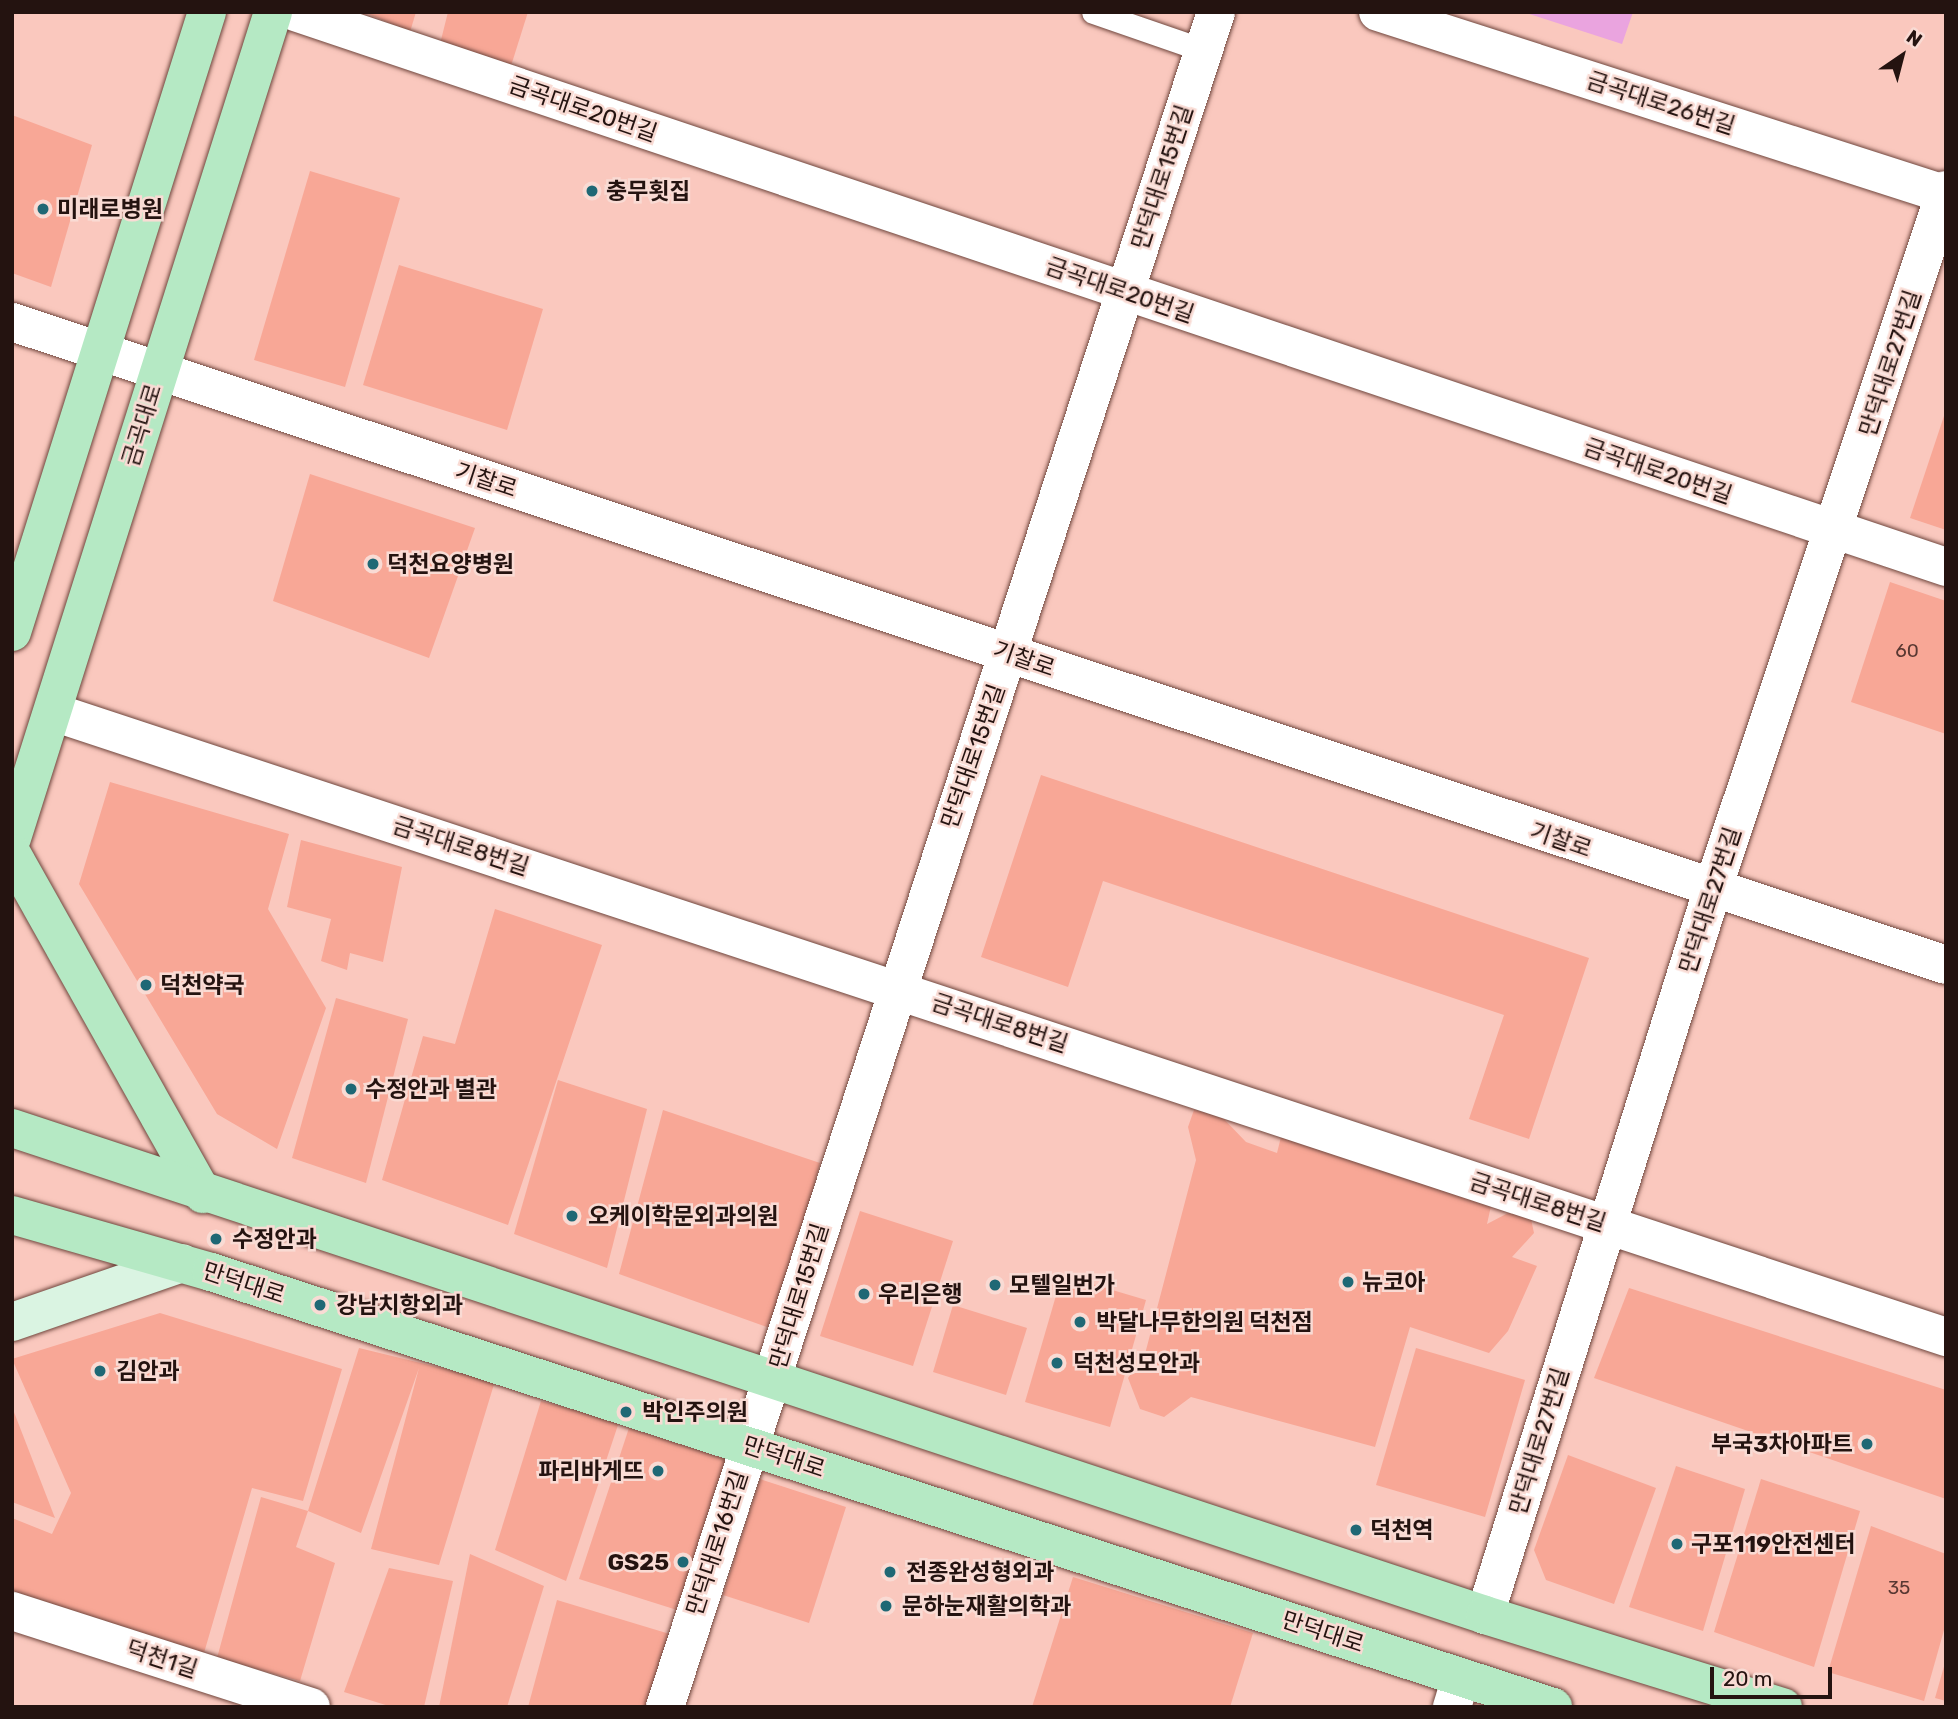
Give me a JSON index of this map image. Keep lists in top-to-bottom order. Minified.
{"streets":{"main road":["금곡대로","만덕대로"],"street":["금곡대로26번길","금곡대로20번길","만덕대로15번길","만덕대로27번길","기찰로","금곡대로8번길","만덕대로16번길","덕천1길"]},"crossings":[["금곡대로26번길","만덕대로27번길"],["금곡대로20번길","만덕대로15번길"],["금곡대로20번길","만덕대로27번길"],["만덕대로15번길","기찰로"],["만덕대로15번길","금곡대로8번길"],["만덕대로15번길","만덕대로16번길"],["만덕대로27번길","기찰로"],["만덕대로27번길","금곡대로8번길"],["금곡대로","기찰로"],["금곡대로","금곡대로8번길"],["만덕대로","만덕대로16번길"]],"places":["충무횟집","미래로병원","덕천요양병원","덕천약국","수정안과 별관","오케이학문외과의원","수정안과","뉴코아","모텔일번가","우리은행","강남치항외과","박달나무한의원 덕천점","덕천성모안과","김안과","박인주의원","부국3차아파트","파리바게뜨","덕천역","구포119안전센터","GS25","전종완성형외과","문하눈재활의학과"],"house_numbers":["60","35"],"scale_bar":"20 m","north":"top right"}
